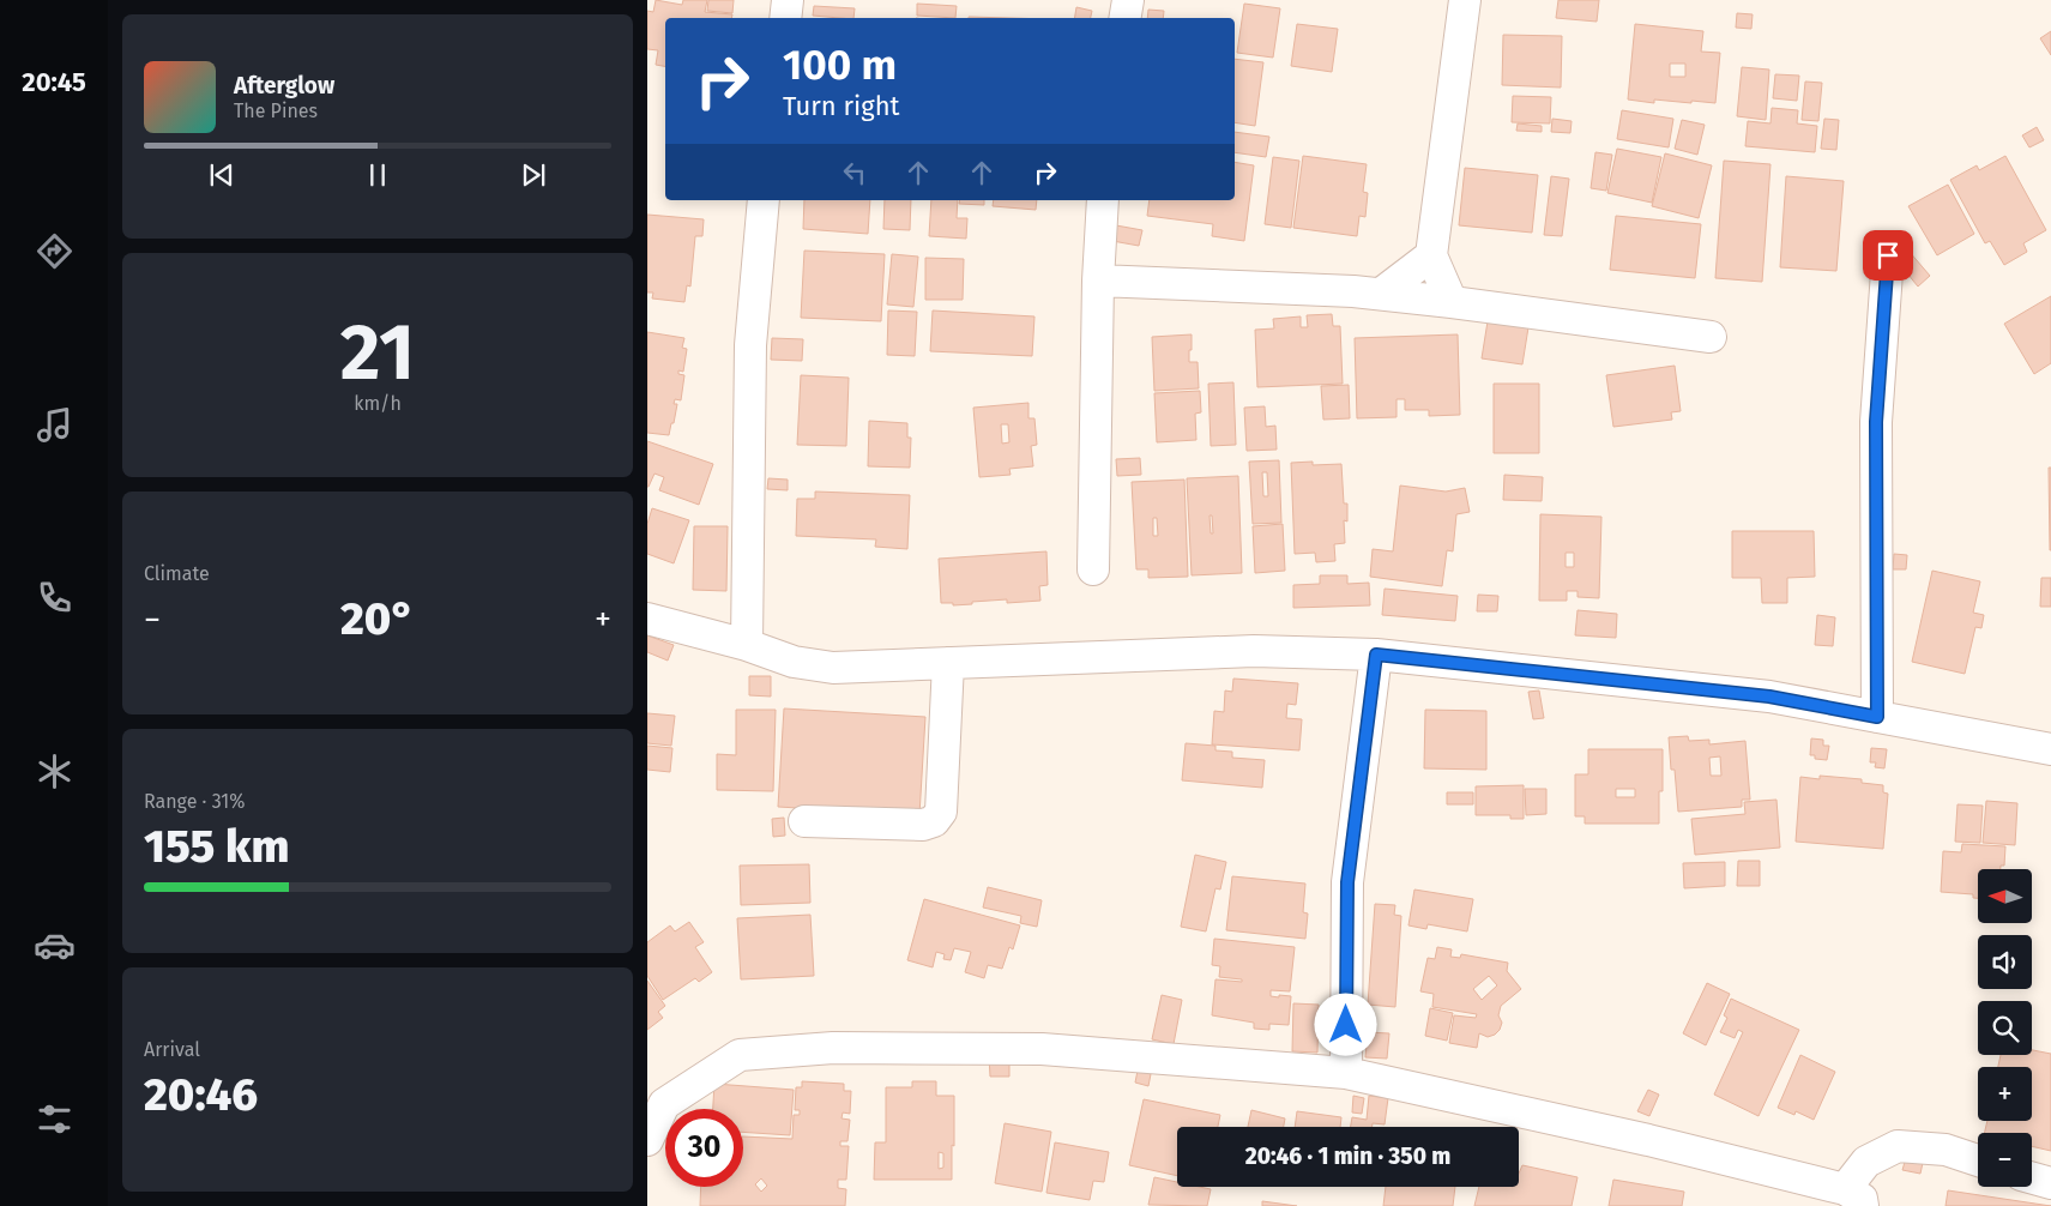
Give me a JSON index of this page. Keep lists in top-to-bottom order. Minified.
{"north":"left","page":{"tabs":"20:45","turn":["100 m","Turn right"],"song":["Afterglow","The Pines"],"tile":[["21","km/h"],"Climate",["Range · 31%","155 km"],["Arrival","20:46"]],"heat":["−","20°","+"],"map_buttons":["+","−"],"limit":"30","trip":"20:46 · 1 min · 350 m"}}
